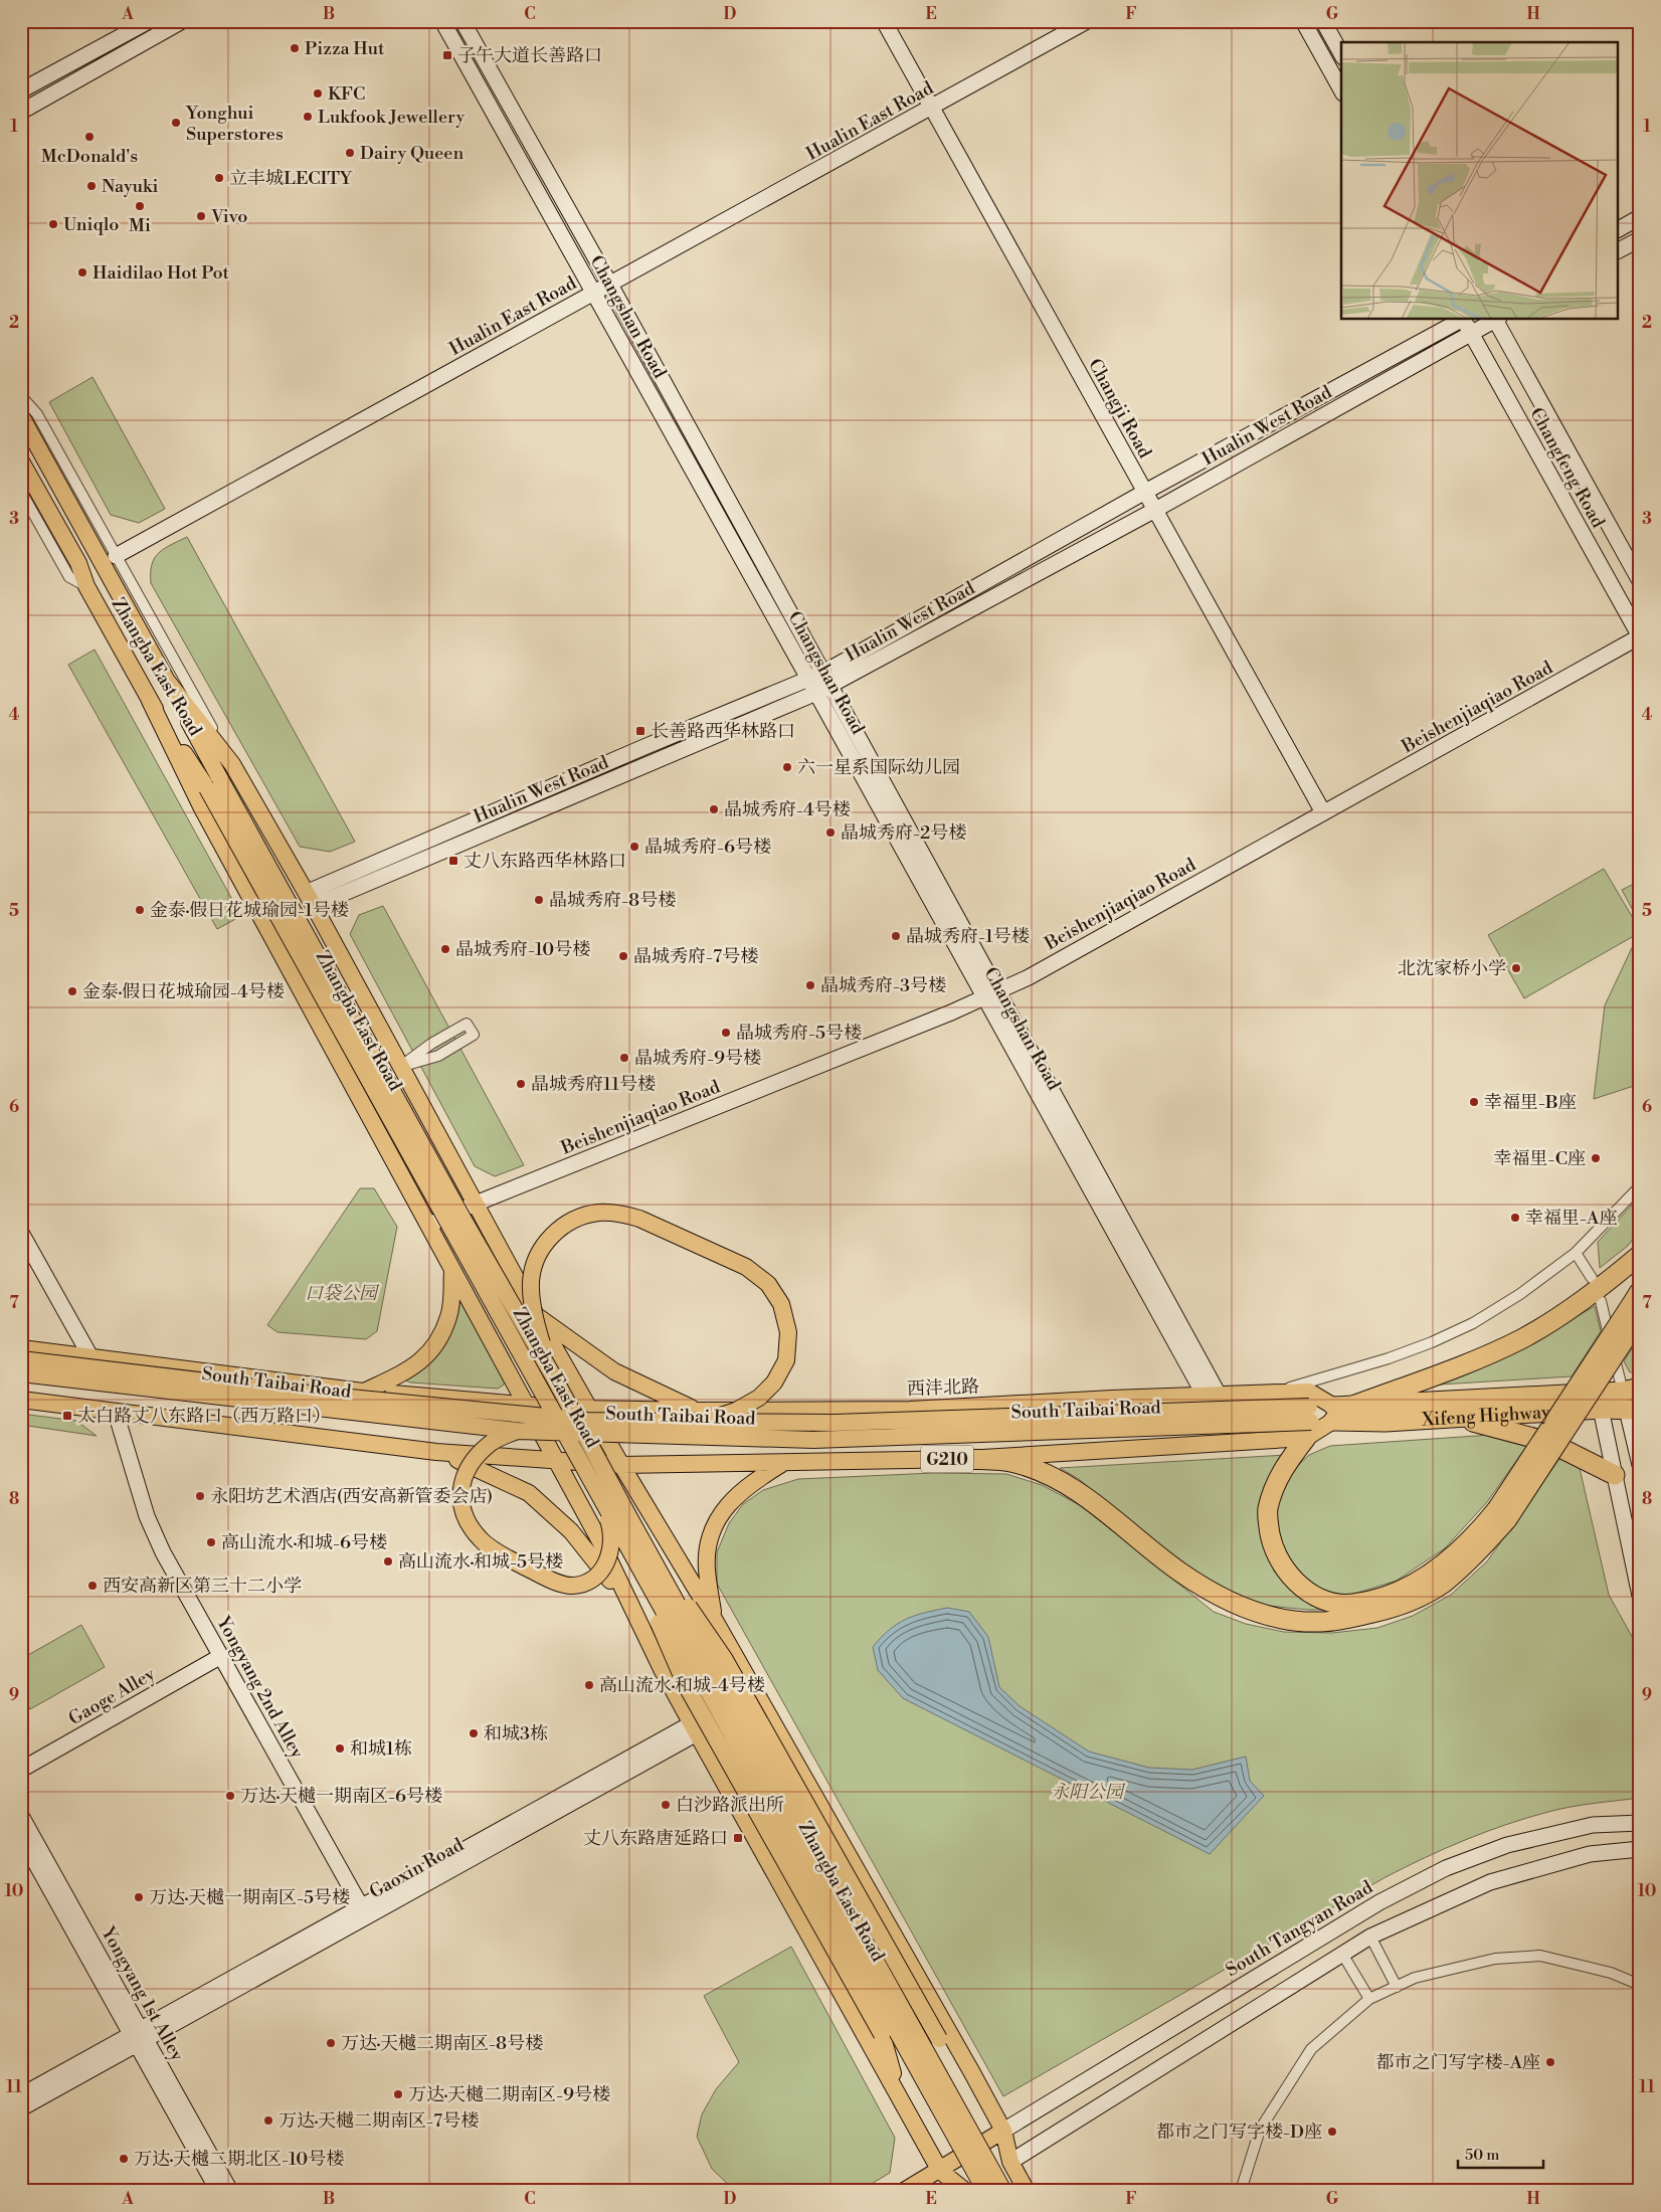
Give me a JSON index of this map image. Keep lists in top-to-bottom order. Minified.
{"streets":{"highway":["Xifeng Highway"],"main road":["Zhangba East Road","South Taibai Road","西沣北路","G210"],"street":["Hualin East Road","Changshan Road","Changji Road","Hualin West Road","Changfeng Road","Beishenjiaqiao Road","Yongyang 2nd Alley","Gaoge Alley","Gaoxin Road","South Tangyan Road","Yongyang 1st Alley"]},"crossings":[["Hualin East Road","Changshan Road"],["Hualin East Road","Changji Road"],["Hualin East Road","Zhangba East Road"],["Changshan Road","Hualin West Road"],["Changshan Road","Beishenjiaqiao Road"],["Changshan Road","西沣北路"],["Changji Road","Hualin West Road"],["Changji Road","Beishenjiaqiao Road"],["Hualin West Road","Changfeng Road"],["Hualin West Road","Zhangba East Road"],["Changfeng Road","Beishenjiaqiao Road"],["Zhangba East Road","Beishenjiaqiao Road"],["Zhangba East Road","西沣北路"],["Zhangba East Road","G210"],["Zhangba East Road","South Tangyan Road"],["South Taibai Road","西沣北路"],["South Taibai Road","G210"],["西沣北路","Xifeng Highway"],["西沣北路","G210"],["Xifeng Highway","G210"],["Yongyang 2nd Alley","Gaoge Alley"],["Yongyang 2nd Alley","Gaoxin Road"],["Gaoxin Road","Yongyang 1st Alley"]],"parks":["口袋公园","永阳公园"],"places":{"other":["Pizza Hut","KFC","Lukfook Jewellery","Yonghui Superstores","McDonald's","Dairy Queen","立丰城LECITY","Nayuki","Mi","Vivo","Uniqlo","Haidilao Hot Pot","六一星系国际幼儿园","晶城秀府-4号楼","晶城秀府-2号楼","晶城秀府-6号楼","晶城秀府-8号楼","金泰·假日花城瑜园-1号楼","晶城秀府-1号楼","晶城秀府-10号楼","晶城秀府-7号楼","北沈家桥小学","晶城秀府-3号楼","金泰·假日花城瑜园-4号楼","晶城秀府-5号楼","晶城秀府-9号楼","晶城秀府11号楼","幸福里-B座","幸福里-C座","幸福里-A座","永阳坊艺术酒店(西安高新管委会店)","高山流水·和城-6号楼","高山流水·和城-5号楼","西安高新区第三十二小学","高山流水·和城-4号楼","和城3栋","和城1栋","万达·天樾一期南区-6号楼","白沙路派出所","万达·天樾一期南区-5号楼","万达·天樾二期南区-8号楼","都市之门写字楼-A座","万达·天樾二期南区-9号楼","万达·天樾二期南区-7号楼","都市之门写字楼-D座","万达·天樾二期北区-10号楼"],"transit":["子午大道长善路口","长善路西华林路口","丈八东路西华林路口","太白路丈八东路口（西万路口）","丈八东路唐延路口"]},"scale_bar":"50 m","grid":{"columns":["A","B","C","D","E","F","G","H"],"rows":["1","2","3","4","5","6","7","8","9","10","11"]}}
